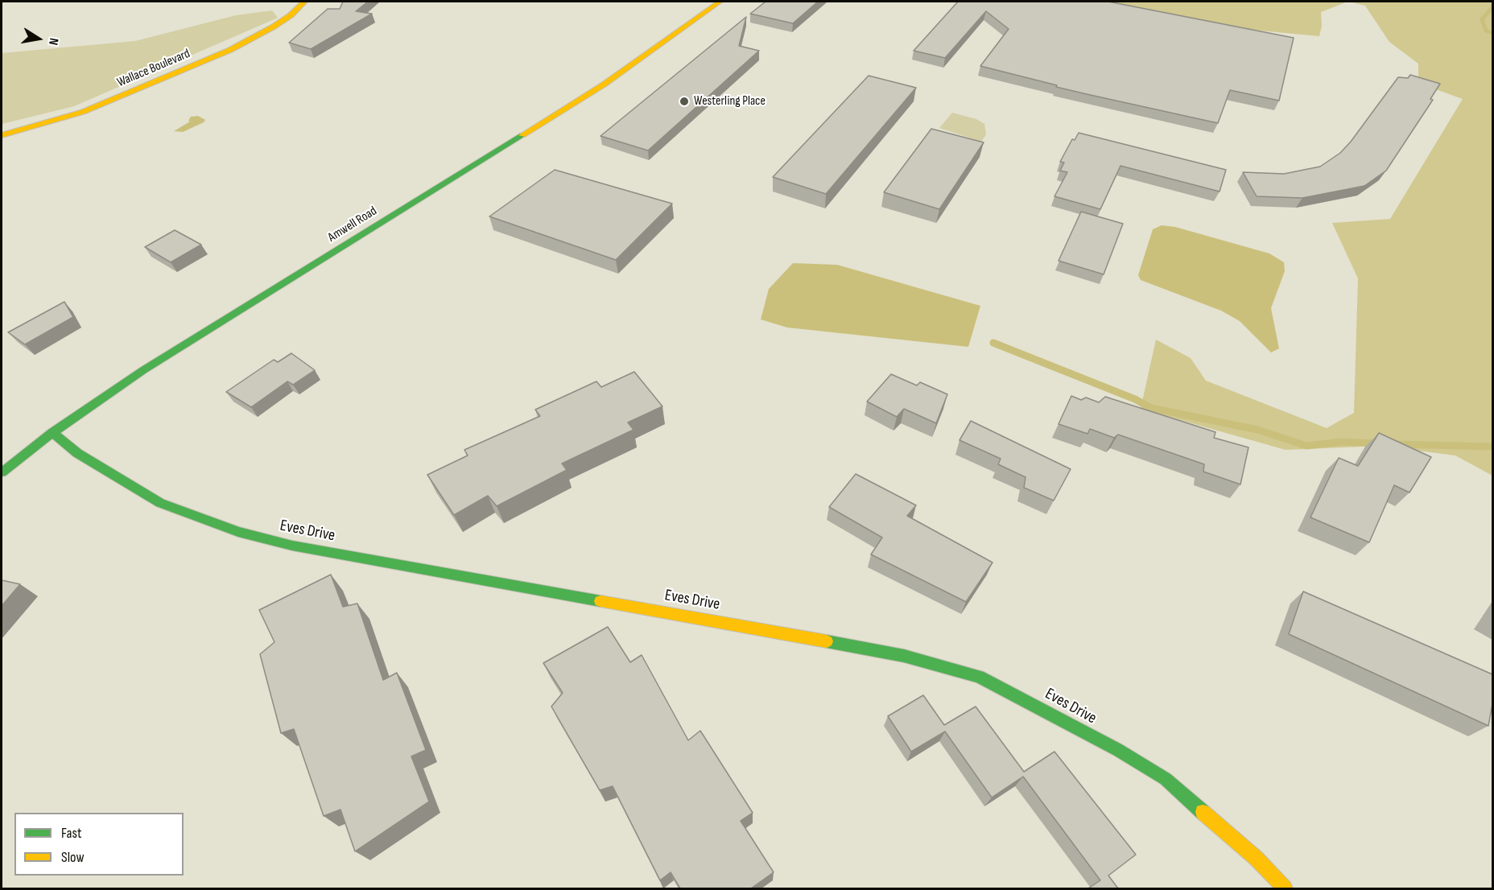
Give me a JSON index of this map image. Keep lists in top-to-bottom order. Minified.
{"streets":{"street":["Wallace Boulevard","Amwell Road","Eves Drive"]},"crossings":[["Amwell Road","Eves Drive"]],"places":["Westerling Place"],"legend":["Fast","Slow"],"north":"right"}
